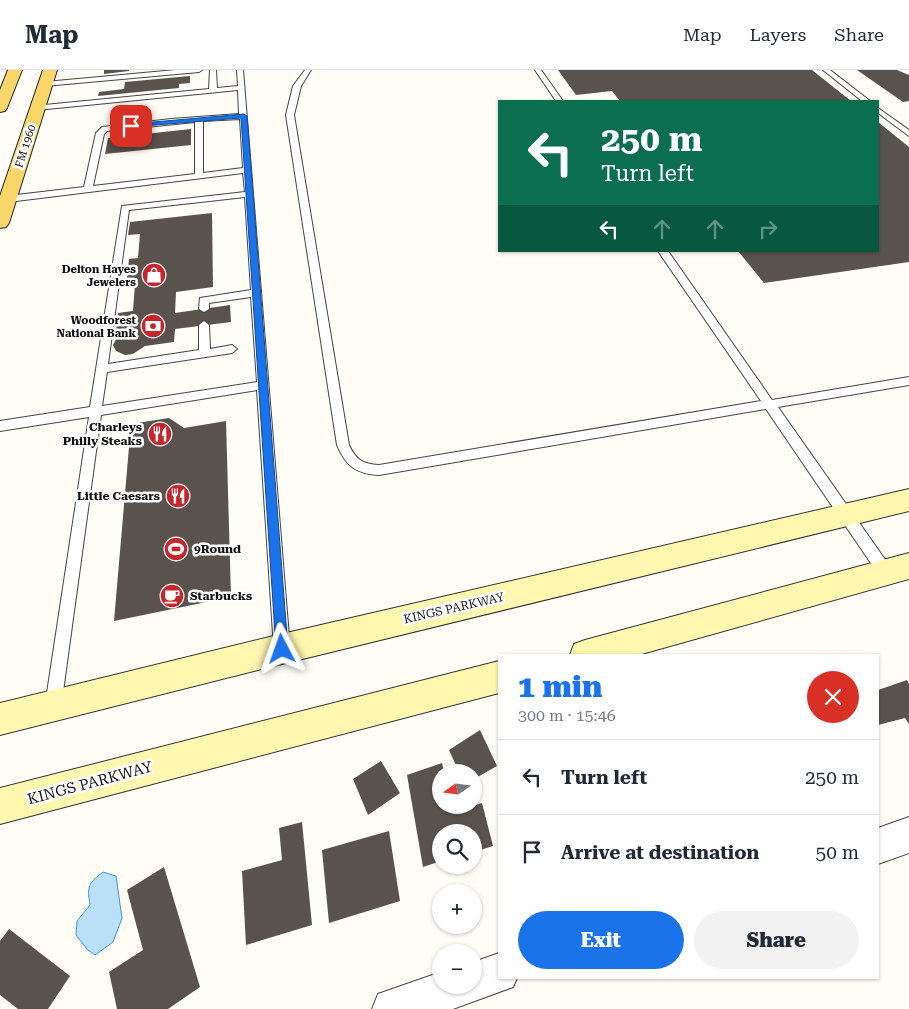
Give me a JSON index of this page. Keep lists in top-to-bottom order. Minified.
{"streets":{"main road":["FM 1960"],"street":["KINGS PARKWAY"]},"places":{"shop":["Delton Hayes Jewelers"],"bank":["Woodforest National Bank"],"restaurant":["Charleys Philly Steaks","Little Caesars"],"sports":["9Round"],"cafe":["Starbucks"]},"north":"left","page":{"header":"Map","nav":["Map","Layers","Share"],"turn":["250 m","Turn left"],"heading":["1 min","300 m · 15:46"],"list":[{"name":"Turn left","value":"250 m"},{"name":"Arrive at destination","value":"50 m"}],"map_buttons":["+","−"],"buttons":["Exit","Share"]}}
